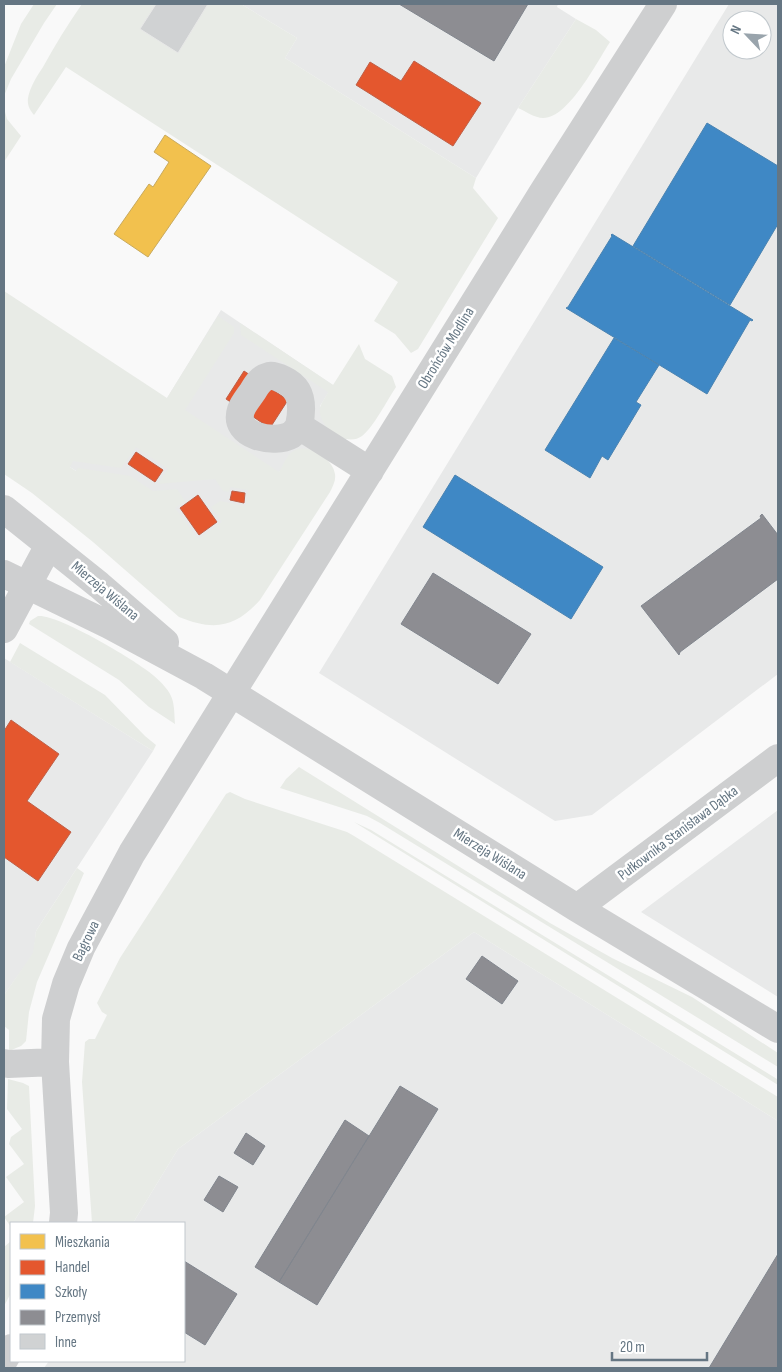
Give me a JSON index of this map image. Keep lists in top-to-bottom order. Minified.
{"streets":{"street":["Obrońców Modlina","Mierzeja Wiślana","Pułkownika Stanisława Dąbka","Bagrowa"]},"crossings":[["Obrońców Modlina","Mierzeja Wiślana"],["Obrońców Modlina","Bagrowa"],["Mierzeja Wiślana","Pułkownika Stanisława Dąbka"],["Mierzeja Wiślana","Bagrowa"]],"legend":["Mieszkania","Handel","Szkoły","Przemysł","Inne"],"scale_bar":"20 m","north":"top left"}
